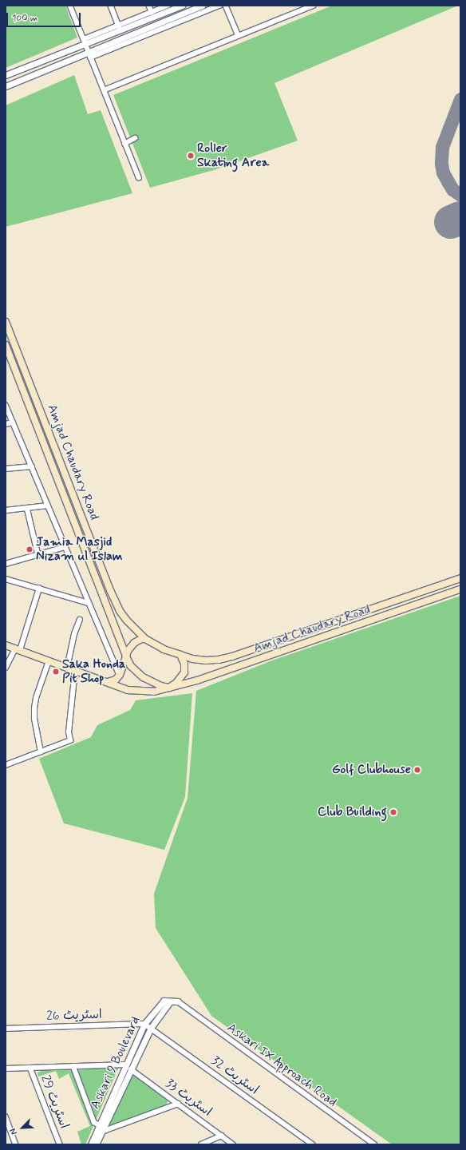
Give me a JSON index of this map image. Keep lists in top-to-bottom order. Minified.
{"streets":{"main road":["Amjad Chaudary Road"],"street":["اسٹریٹ 26","Askari 9 Boulevard","Askari IX Approach Road","اسٹریٹ 32","اسٹریٹ 33","اسٹریٹ 29"]},"crossings":[["اسٹریٹ 26","Askari 9 Boulevard"],["اسٹریٹ 26","اسٹریٹ 32"],["Askari 9 Boulevard","Askari IX Approach Road"],["Askari 9 Boulevard","اسٹریٹ 32"],["Askari 9 Boulevard","اسٹریٹ 33"]],"places":["Roller Skating Area","Jamia Masjid Nizam ul Islam","Saka Honda Pit Shop","Golf Clubhouse","Club Building"],"scale_bar":"100 m","north":"bottom left"}
